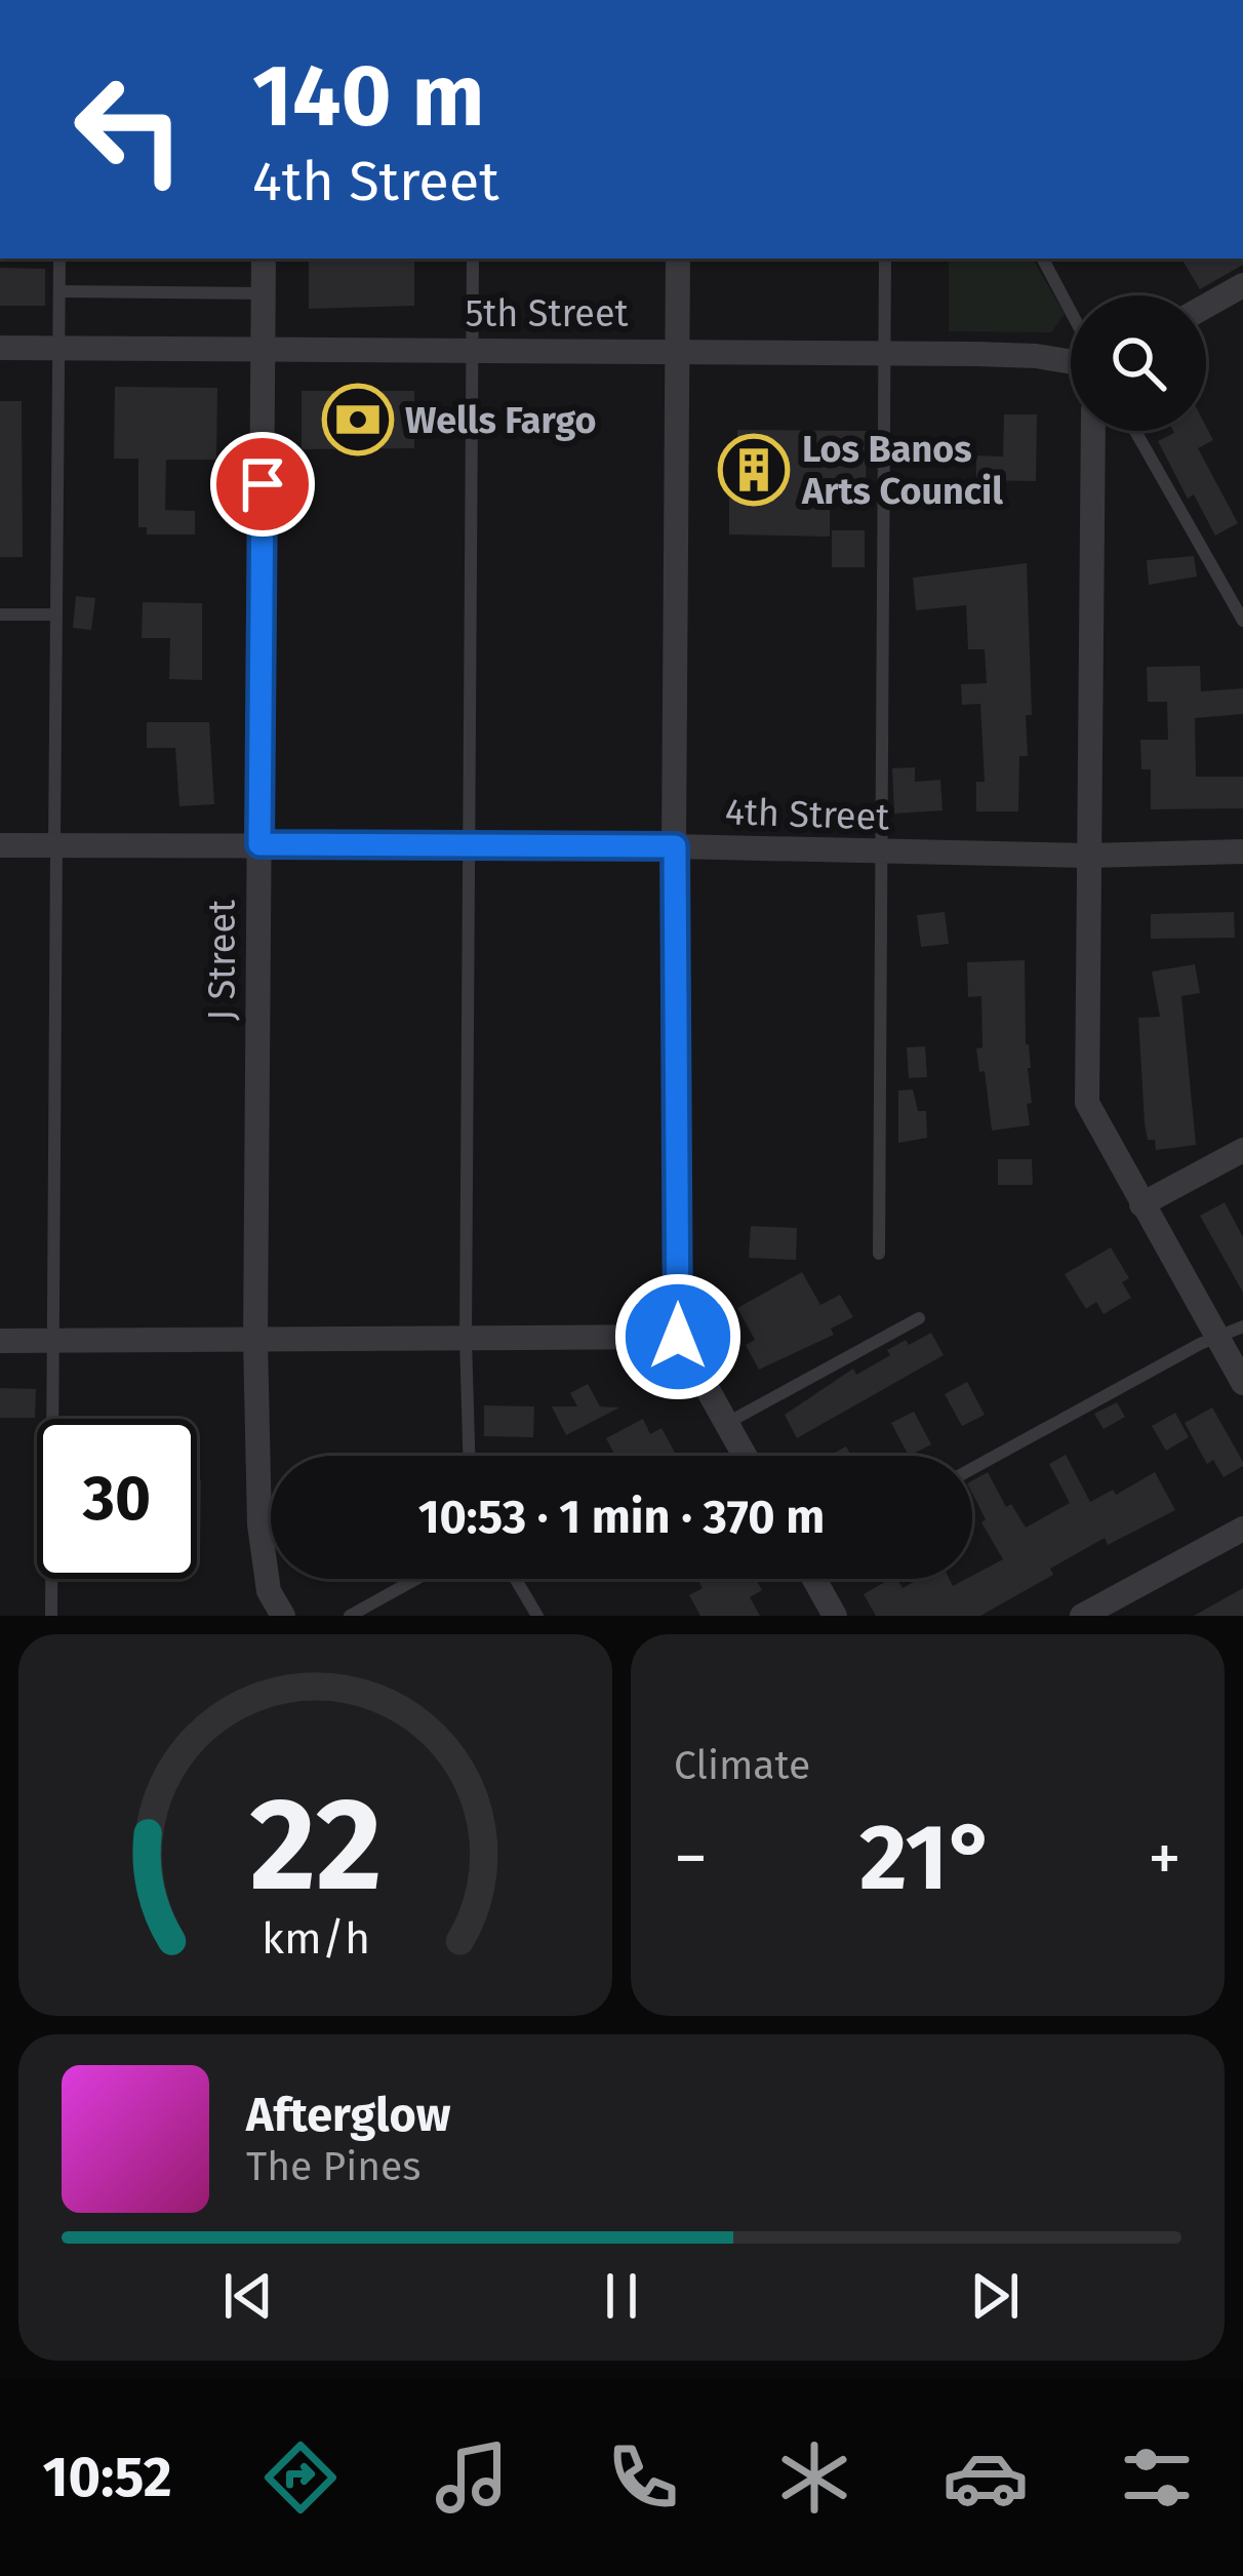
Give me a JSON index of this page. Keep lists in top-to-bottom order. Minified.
{"streets":{"street":["5th Street","4th Street","J Street"]},"crossings":[["5th Street","J Street"],["4th Street","J Street"]],"places":{"bank":["Wells Fargo"],"building":["Los Banos Arts Council"]},"page":{"turn":["140 m","4th Street"],"limit":"30","trip":"10:53 · 1 min · 370 m","tile":"Climate","heat":["−","21°","+"],"song":["Afterglow","The Pines"],"tabs":"10:52","gauge":["22","km/h"]}}
